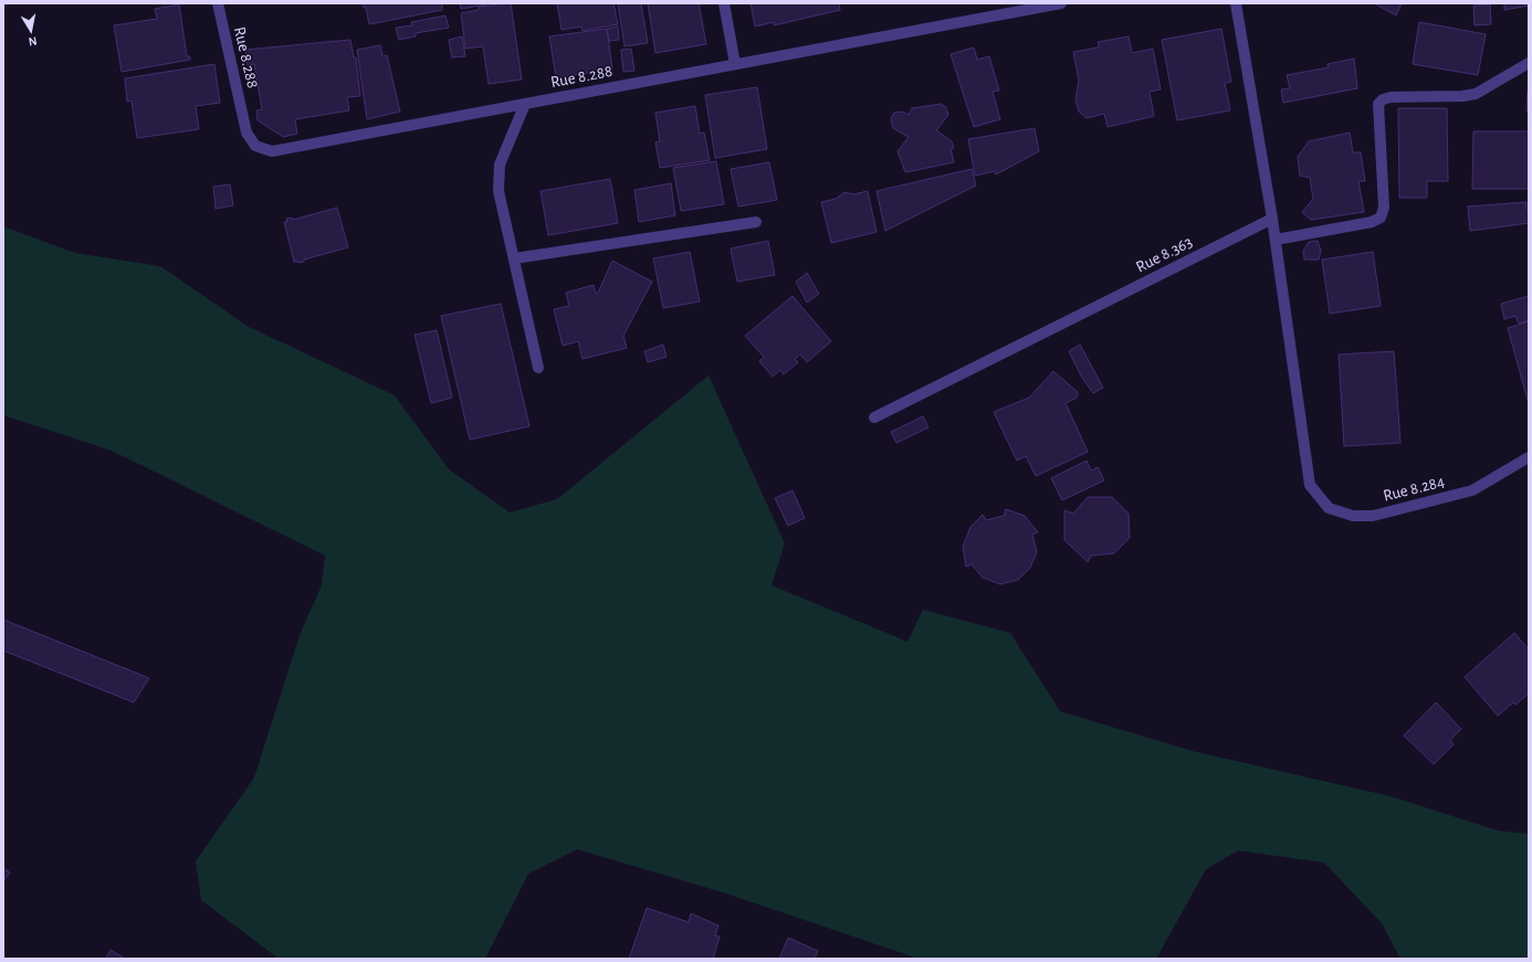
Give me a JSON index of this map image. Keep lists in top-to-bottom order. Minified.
{"streets":{"street":["Rue 8.288","Rue 8.363","Rue 8.284"]},"north":"bottom"}
